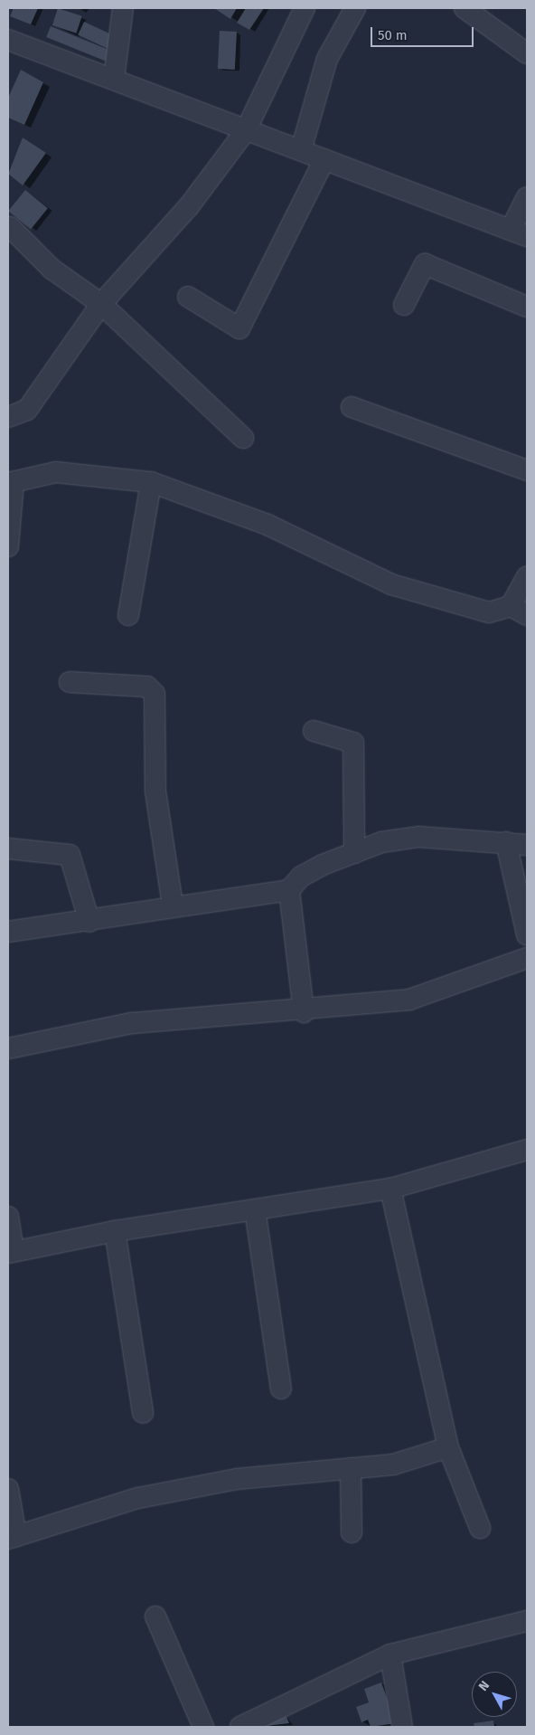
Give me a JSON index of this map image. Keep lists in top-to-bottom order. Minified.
{"scale_bar":"50 m","north":"top left"}
